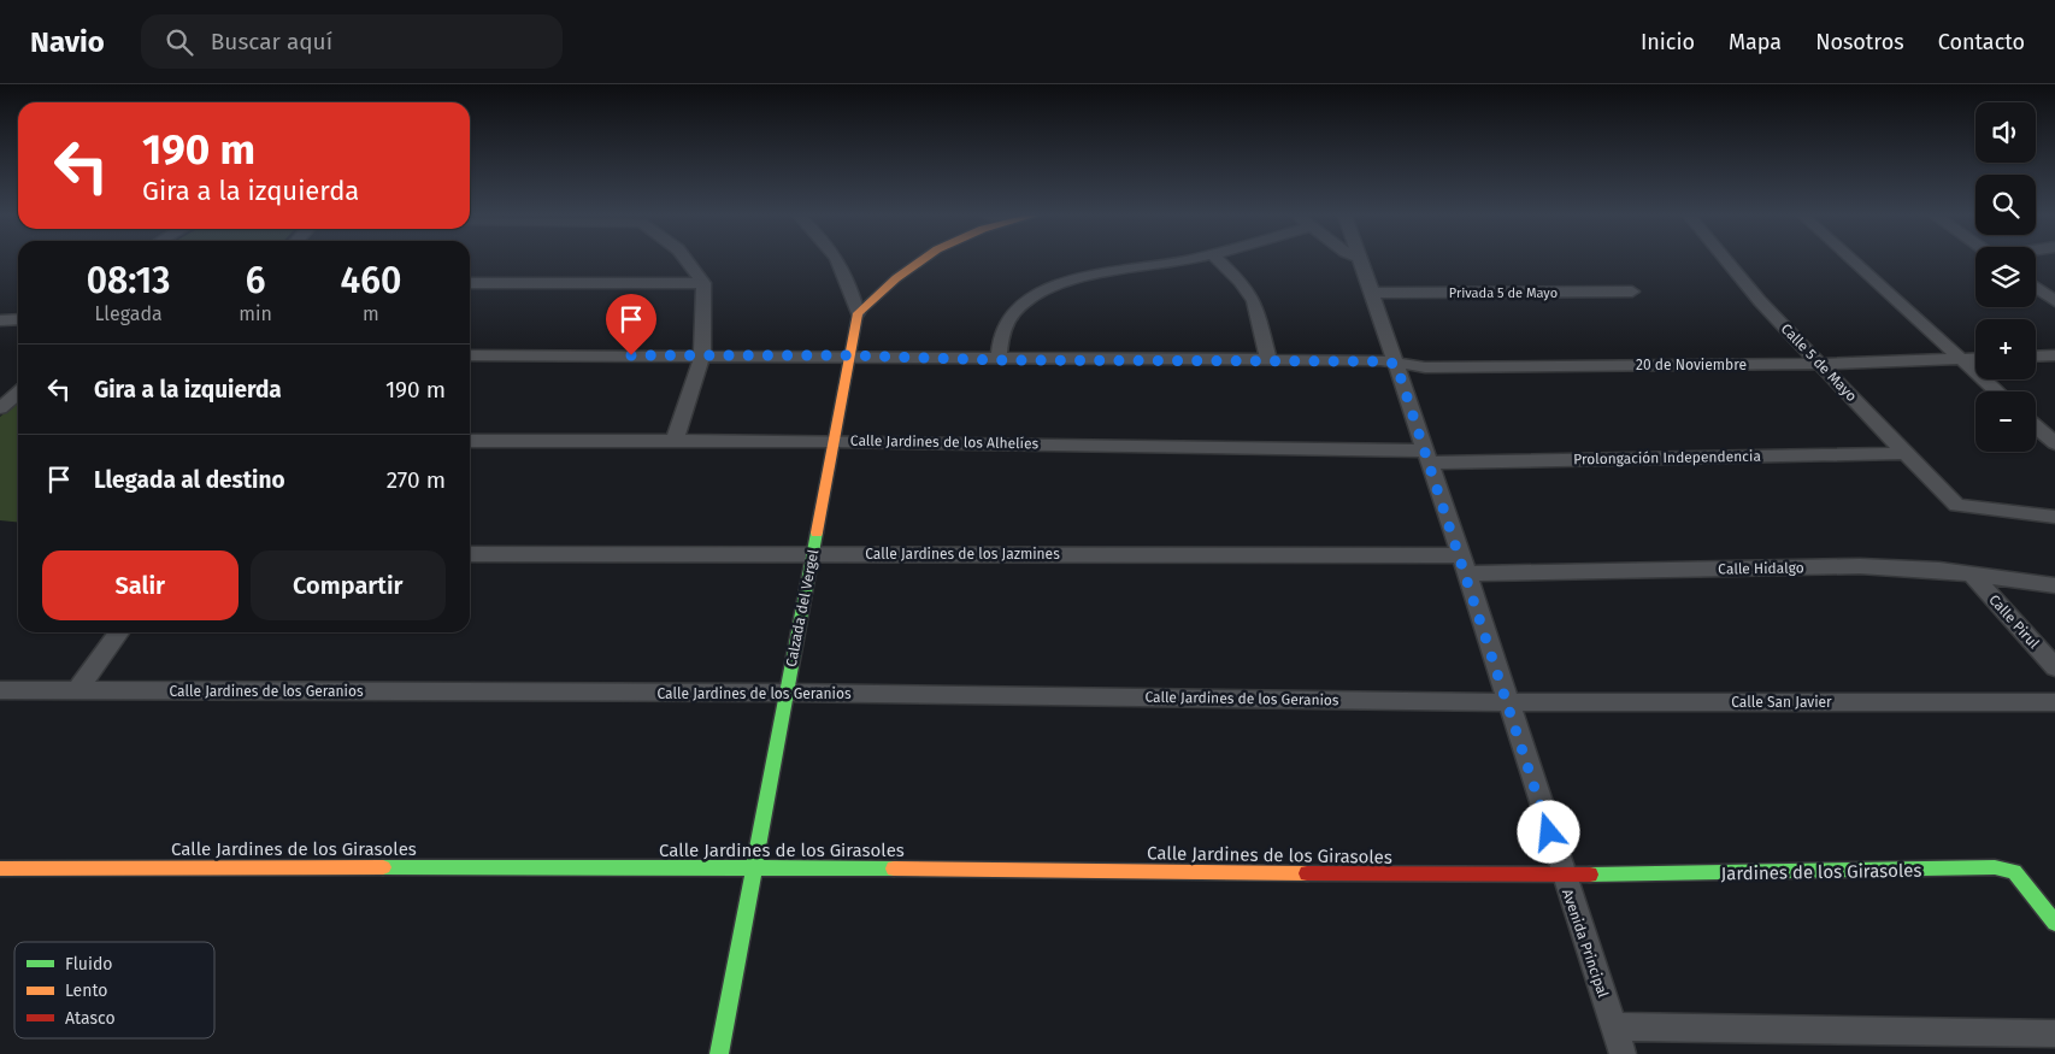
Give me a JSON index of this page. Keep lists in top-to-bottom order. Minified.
{"streets":{"street":["Privada 5 de Mayo","Calle 5 de Mayo","20 de Noviembre","Calle Jardines de los Alhelíes","Prolongación Independencia","Calle Jardines de los Jazmines","Calle Hidalgo","Calzada del Vergel","Calle Pirul","Calle Jardines de los Geranios","Calle San Javier","Calle Jardines de los Girasoles","Jardines de los Girasoles","Avenida Principal"]},"crossings":[["Privada 5 de Mayo","Avenida Principal"],["Calle 5 de Mayo","20 de Noviembre"],["Calle 5 de Mayo","Prolongación Independencia"],["20 de Noviembre","Calzada del Vergel"],["20 de Noviembre","Avenida Principal"],["Calle Jardines de los Alhelíes","Prolongación Independencia"],["Calle Jardines de los Alhelíes","Calzada del Vergel"],["Calle Jardines de los Alhelíes","Avenida Principal"],["Prolongación Independencia","Avenida Principal"],["Calle Jardines de los Jazmines","Calle Hidalgo"],["Calle Jardines de los Jazmines","Calzada del Vergel"],["Calle Jardines de los Jazmines","Avenida Principal"],["Calle Hidalgo","Calle Pirul"],["Calle Hidalgo","Avenida Principal"],["Calzada del Vergel","Calle Jardines de los Geranios"],["Calzada del Vergel","Calle Jardines de los Girasoles"],["Calle Jardines de los Geranios","Calle San Javier"],["Calle Jardines de los Geranios","Avenida Principal"],["Calle San Javier","Avenida Principal"],["Calle Jardines de los Girasoles","Jardines de los Girasoles"],["Calle Jardines de los Girasoles","Avenida Principal"],["Jardines de los Girasoles","Avenida Principal"]],"legend":["Fluido","Lento","Atasco"],"page":{"header":"Navio","search":"Buscar aquí","nav":["Inicio","Mapa","Nosotros","Contacto"],"map_buttons":["+","−"],"turn":["190 m","Gira a la izquierda"],"eta":["08:13","Llegada","6","min","460","m"],"list":[{"name":"Gira a la izquierda","value":"190 m"},{"name":"Llegada al destino","value":"270 m"}],"buttons":["Salir","Compartir"]}}
